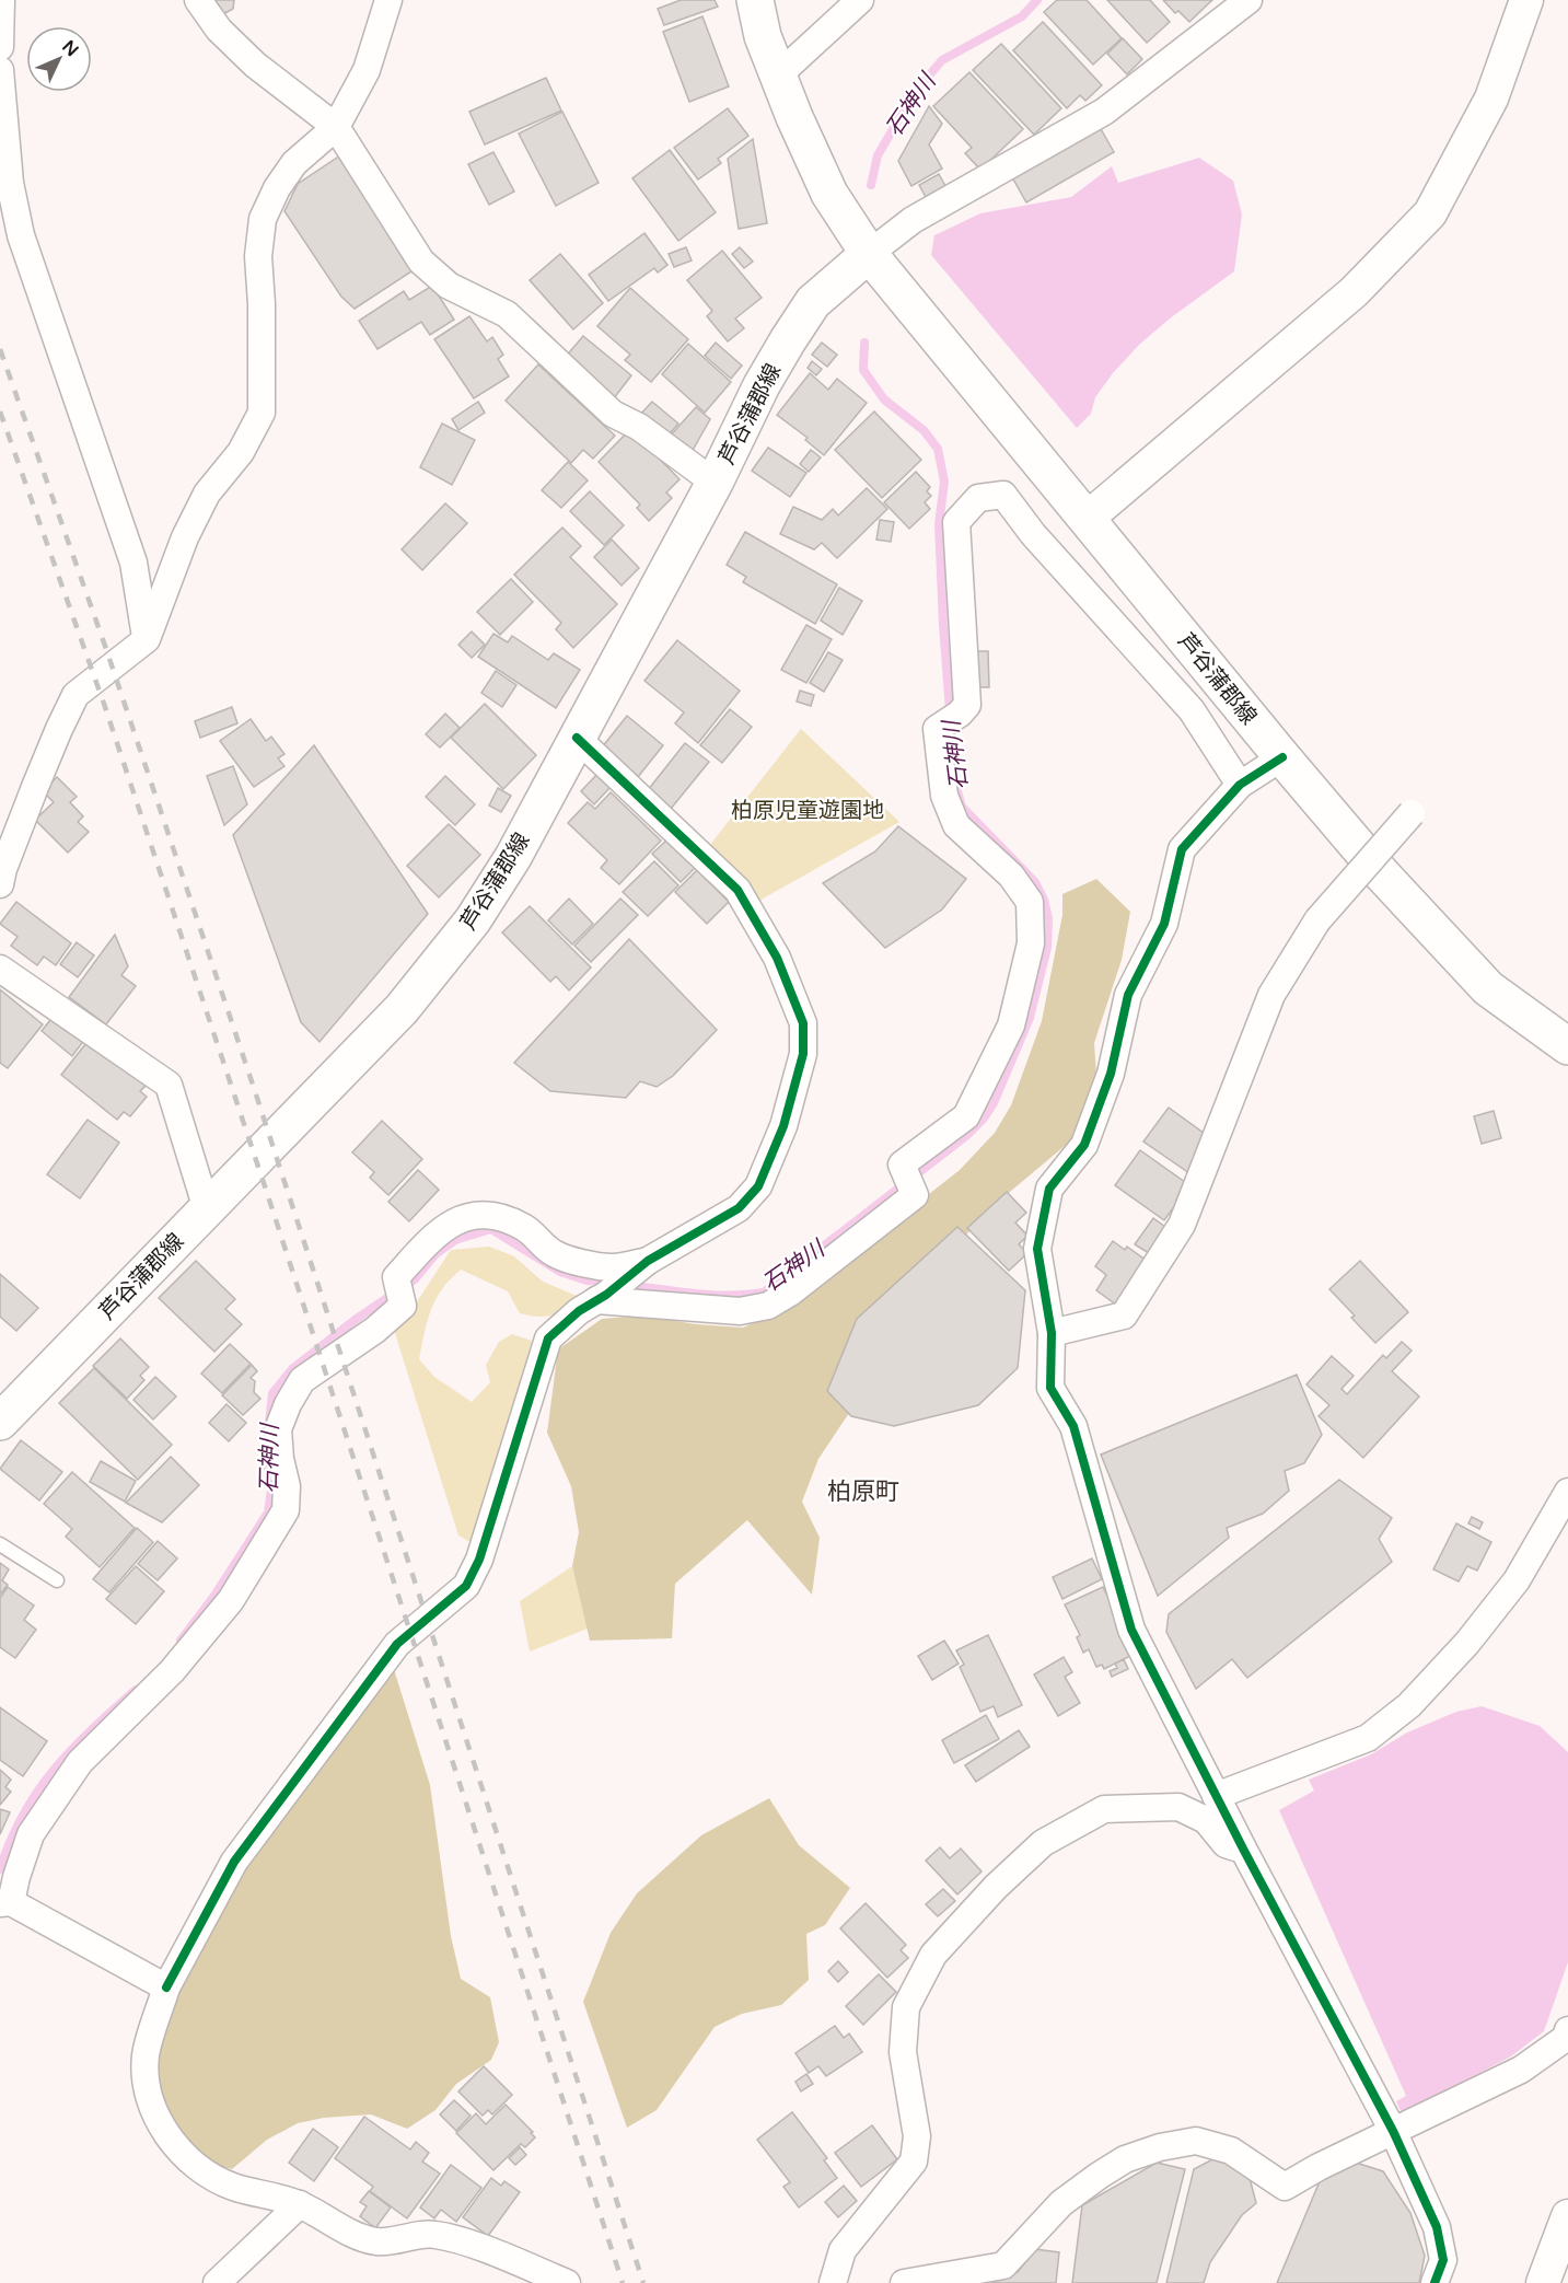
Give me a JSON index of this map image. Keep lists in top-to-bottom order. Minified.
{"streets":{"main road":["芦谷蒲郡線"]},"districts":["柏原町"],"water":["石神川"],"parks":["柏原児童遊園地"],"north":"top right"}
